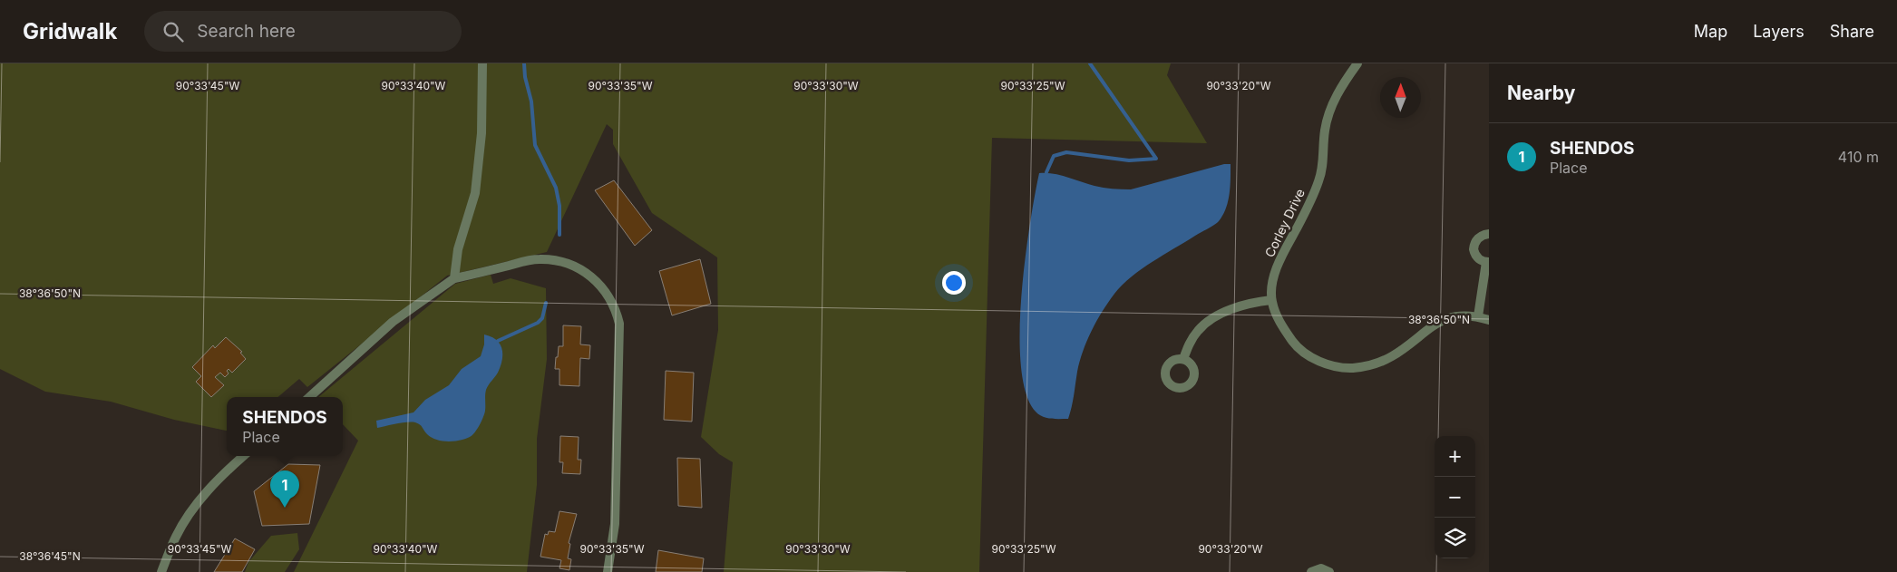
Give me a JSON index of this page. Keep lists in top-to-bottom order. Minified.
{"streets":{"street":["Corley Drive"]},"north":"top","page":{"header":"Gridwalk","search":"Search here","nav":["Map","Layers","Share"],"heading":"Nearby","list":[{"mark":"1","name":"SHENDOS","note":"Place","value":"410 m"}],"popup":["SHENDOS","Place"],"map_buttons":["+","−"],"pins":"1"},"coordinates":["90°33'45\"W","90°33'40\"W","90°33'35\"W","90°33'30\"W","90°33'25\"W","90°33'20\"W","38°36'50\"N","38°36'45\"N"]}
